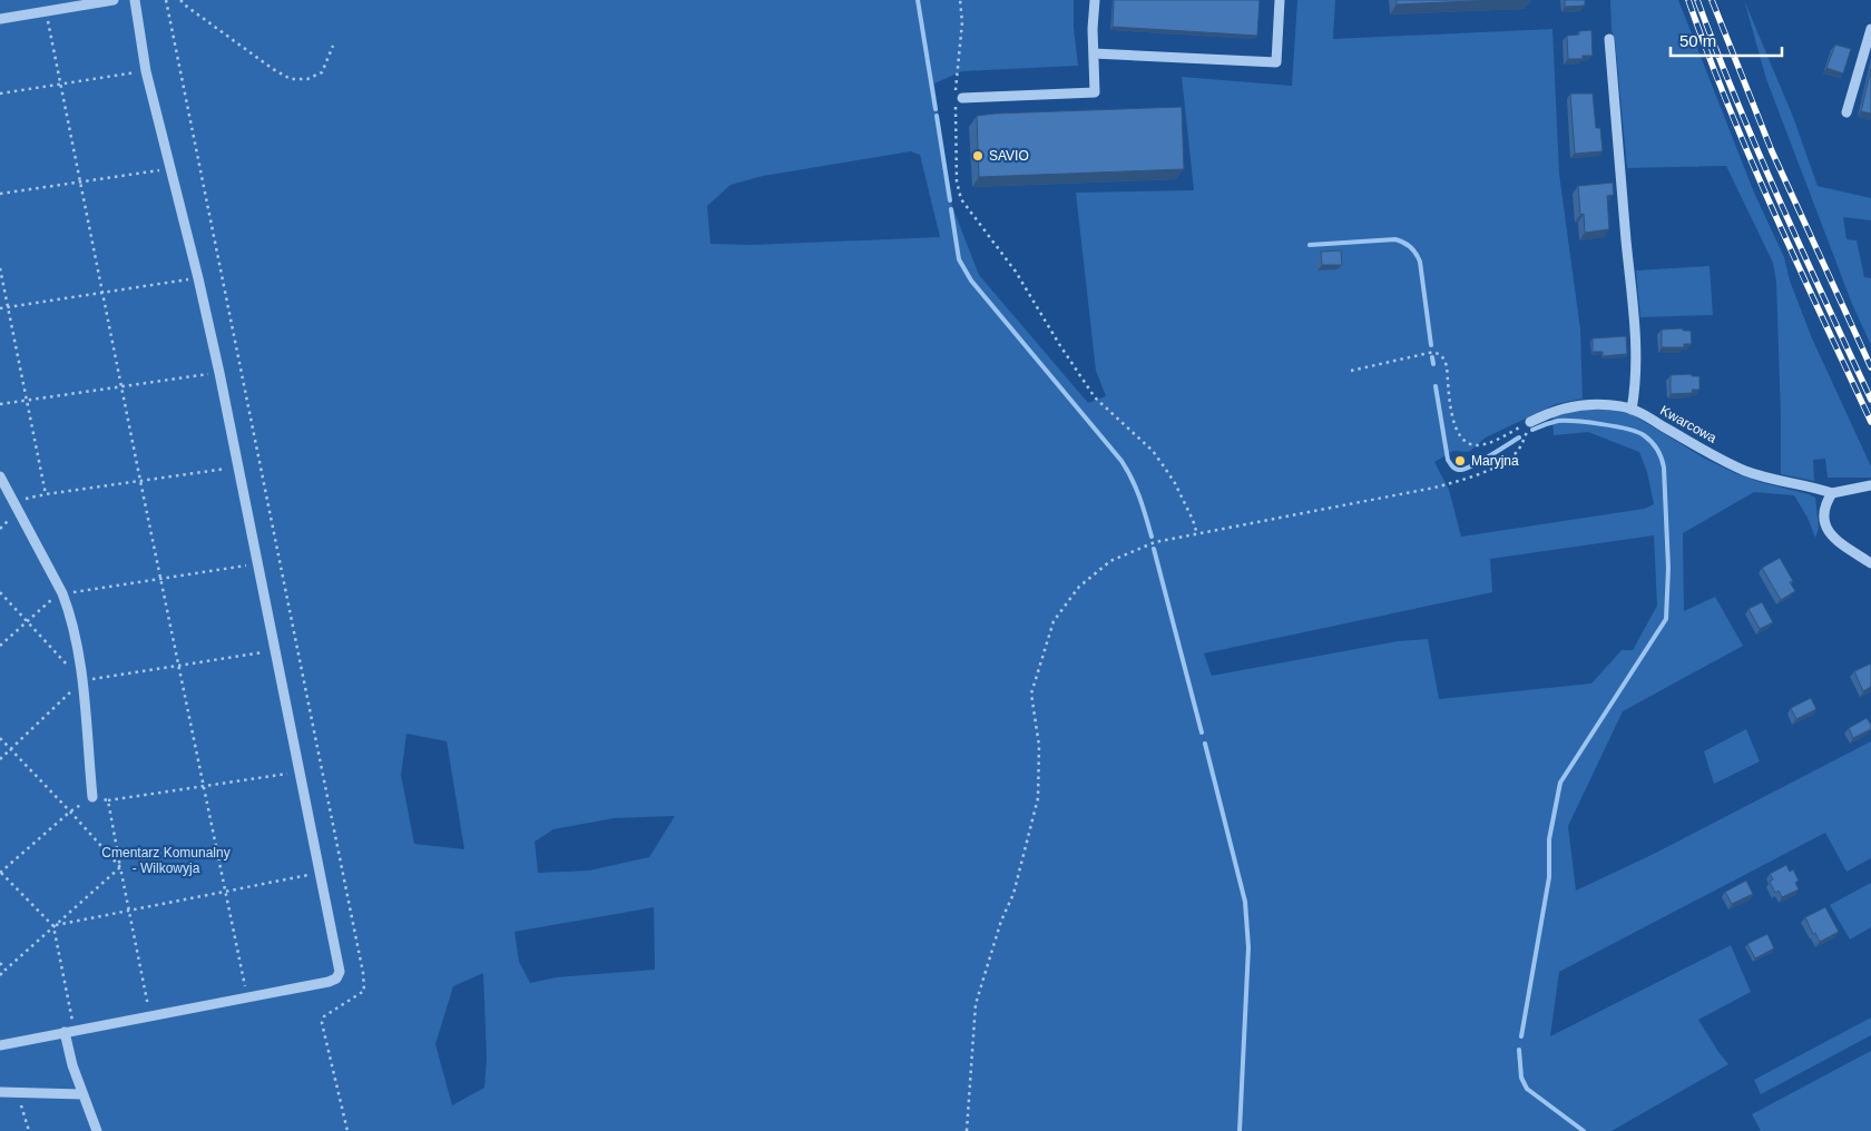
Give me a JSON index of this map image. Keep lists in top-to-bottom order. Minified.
{"streets":{"street":["Kwarcowa"]},"parks":["Cmentarz Komunalny - Wilkowyja"],"places":["SAVIO","Maryjna"],"scale_bar":"50 m"}
